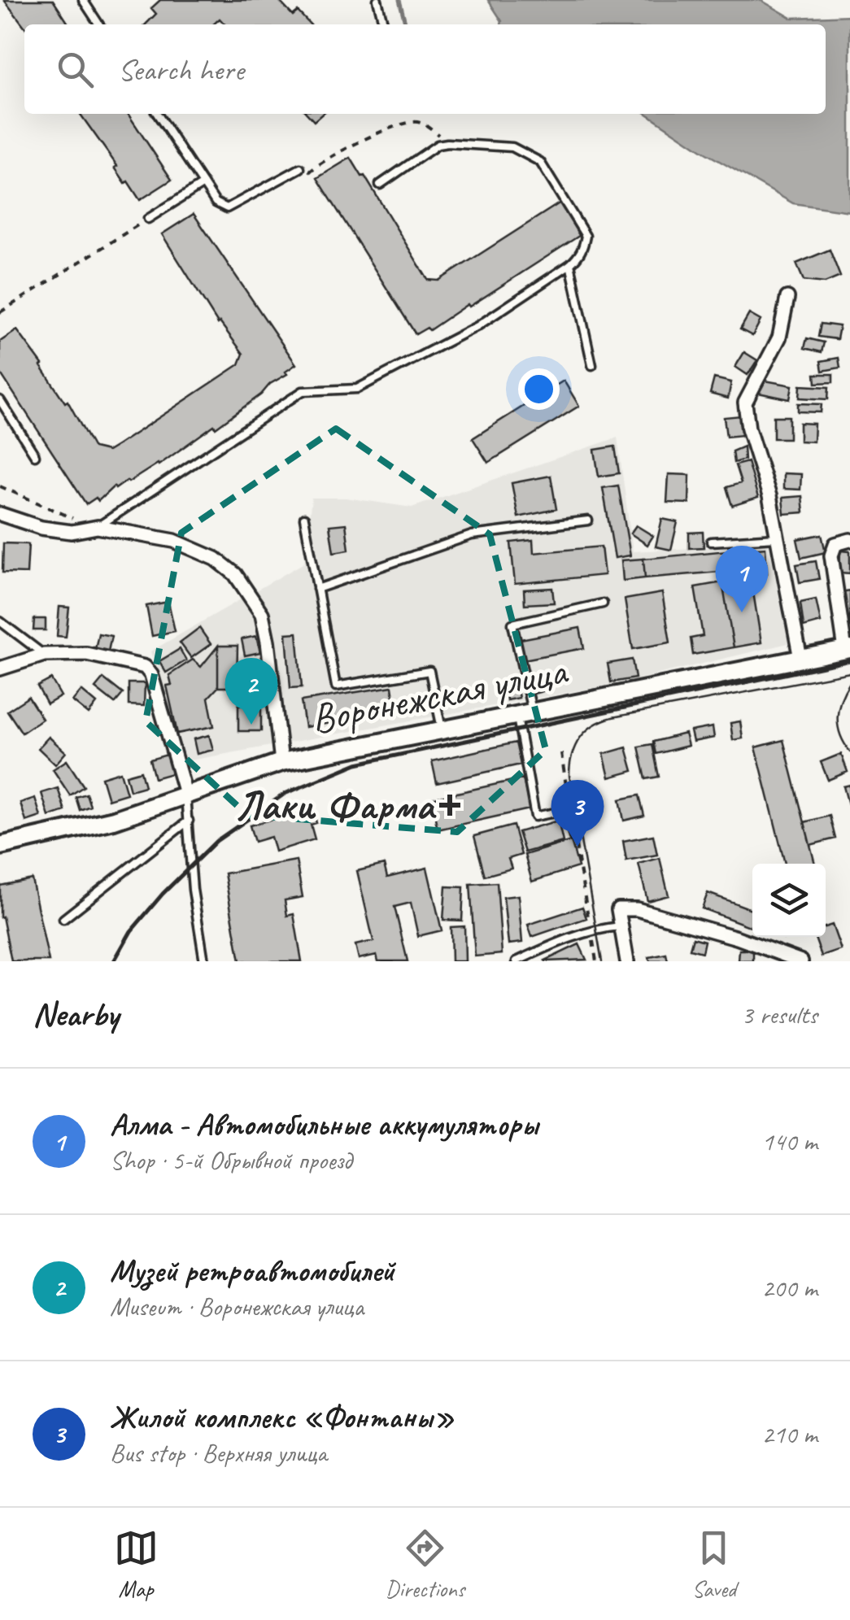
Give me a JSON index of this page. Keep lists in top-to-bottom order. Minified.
{"streets":{"street":["Воронежская улица"]},"places":{"health":["Лаки Фарма"]},"page":{"search":"Search here","pins":["1","2","3"],"heading":["Nearby","3 results"],"list":[{"mark":"1","name":"Алма - Автомобильные аккумуляторы","note":"Shop · 5-й Обрывной проезд","value":"140 m"},{"mark":"2","name":"Музей ретроавтомобилей","note":"Museum · Воронежская улица","value":"200 m"},{"mark":"3","name":"Жилой комплекс «Фонтаны»","note":"Bus stop · Верхняя улица","value":"210 m"}],"nav":["Map","Directions","Saved"]}}
